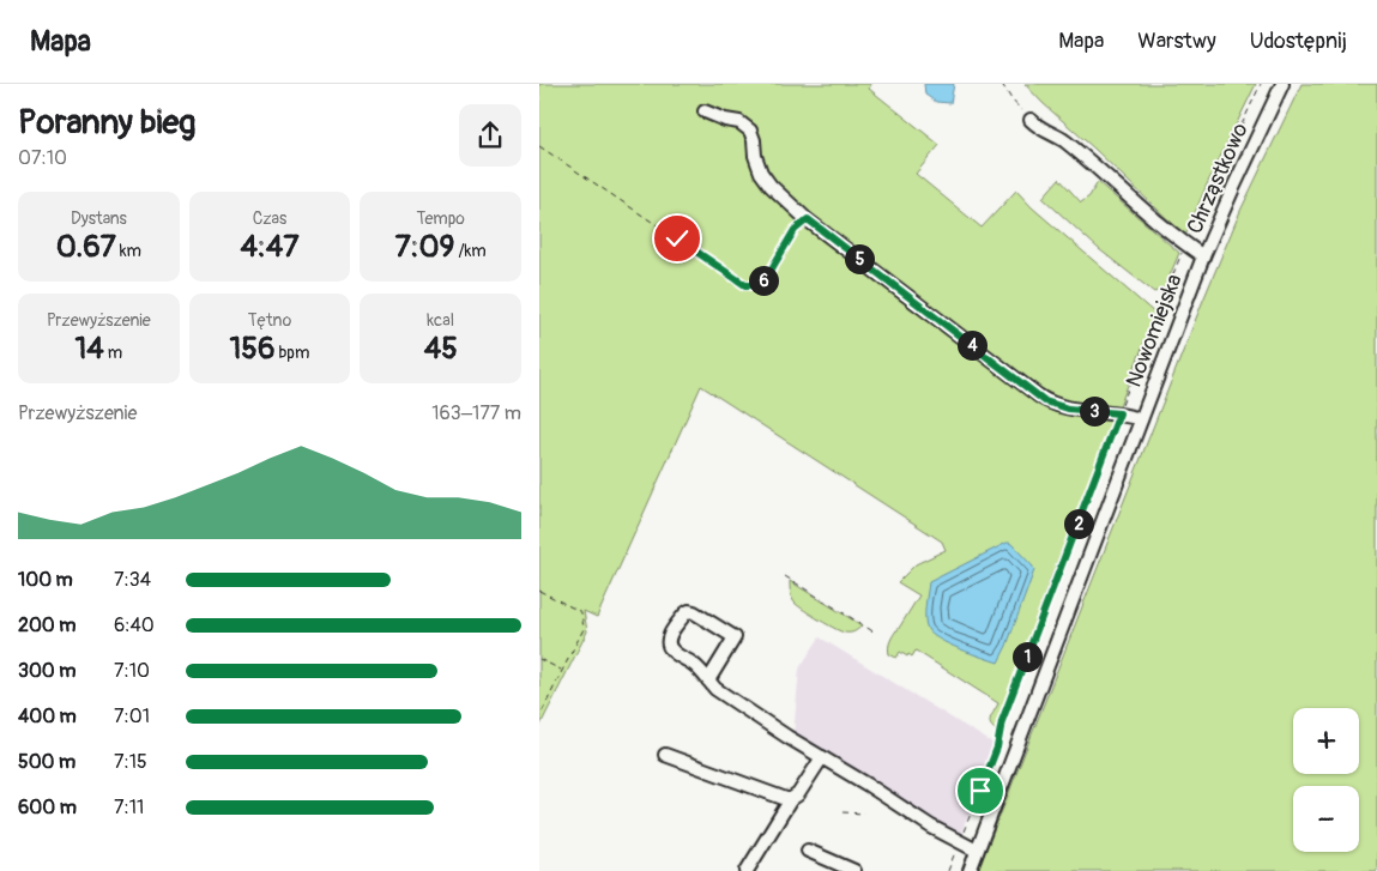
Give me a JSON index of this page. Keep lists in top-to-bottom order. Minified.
{"streets":{"street":["Chrząstkowo","Nowomiejska"]},"crossings":[["Chrząstkowo","Nowomiejska"]],"page":{"header":"Mapa","nav":["Mapa","Warstwy","Udostępnij"],"heading":["Poranny bieg","07:10"],"stats":[["Dystans","0.67 km"],["Czas","4:47"],["Tempo","7:09 /km"],["Przewyższenie","14 m"],["Tętno","156 bpm"],["kcal","45"]],"pins":["5","6","4","3","2","1"],"chart":["Przewyższenie","163–177 m"],"list":[{"name":"100 m","note":"7:34"},{"name":"200 m","note":"6:40"},{"name":"300 m","note":"7:10"},{"name":"400 m","note":"7:01"},{"name":"500 m","note":"7:15"},{"name":"600 m","note":"7:11"}],"map_buttons":["+","−"]}}
